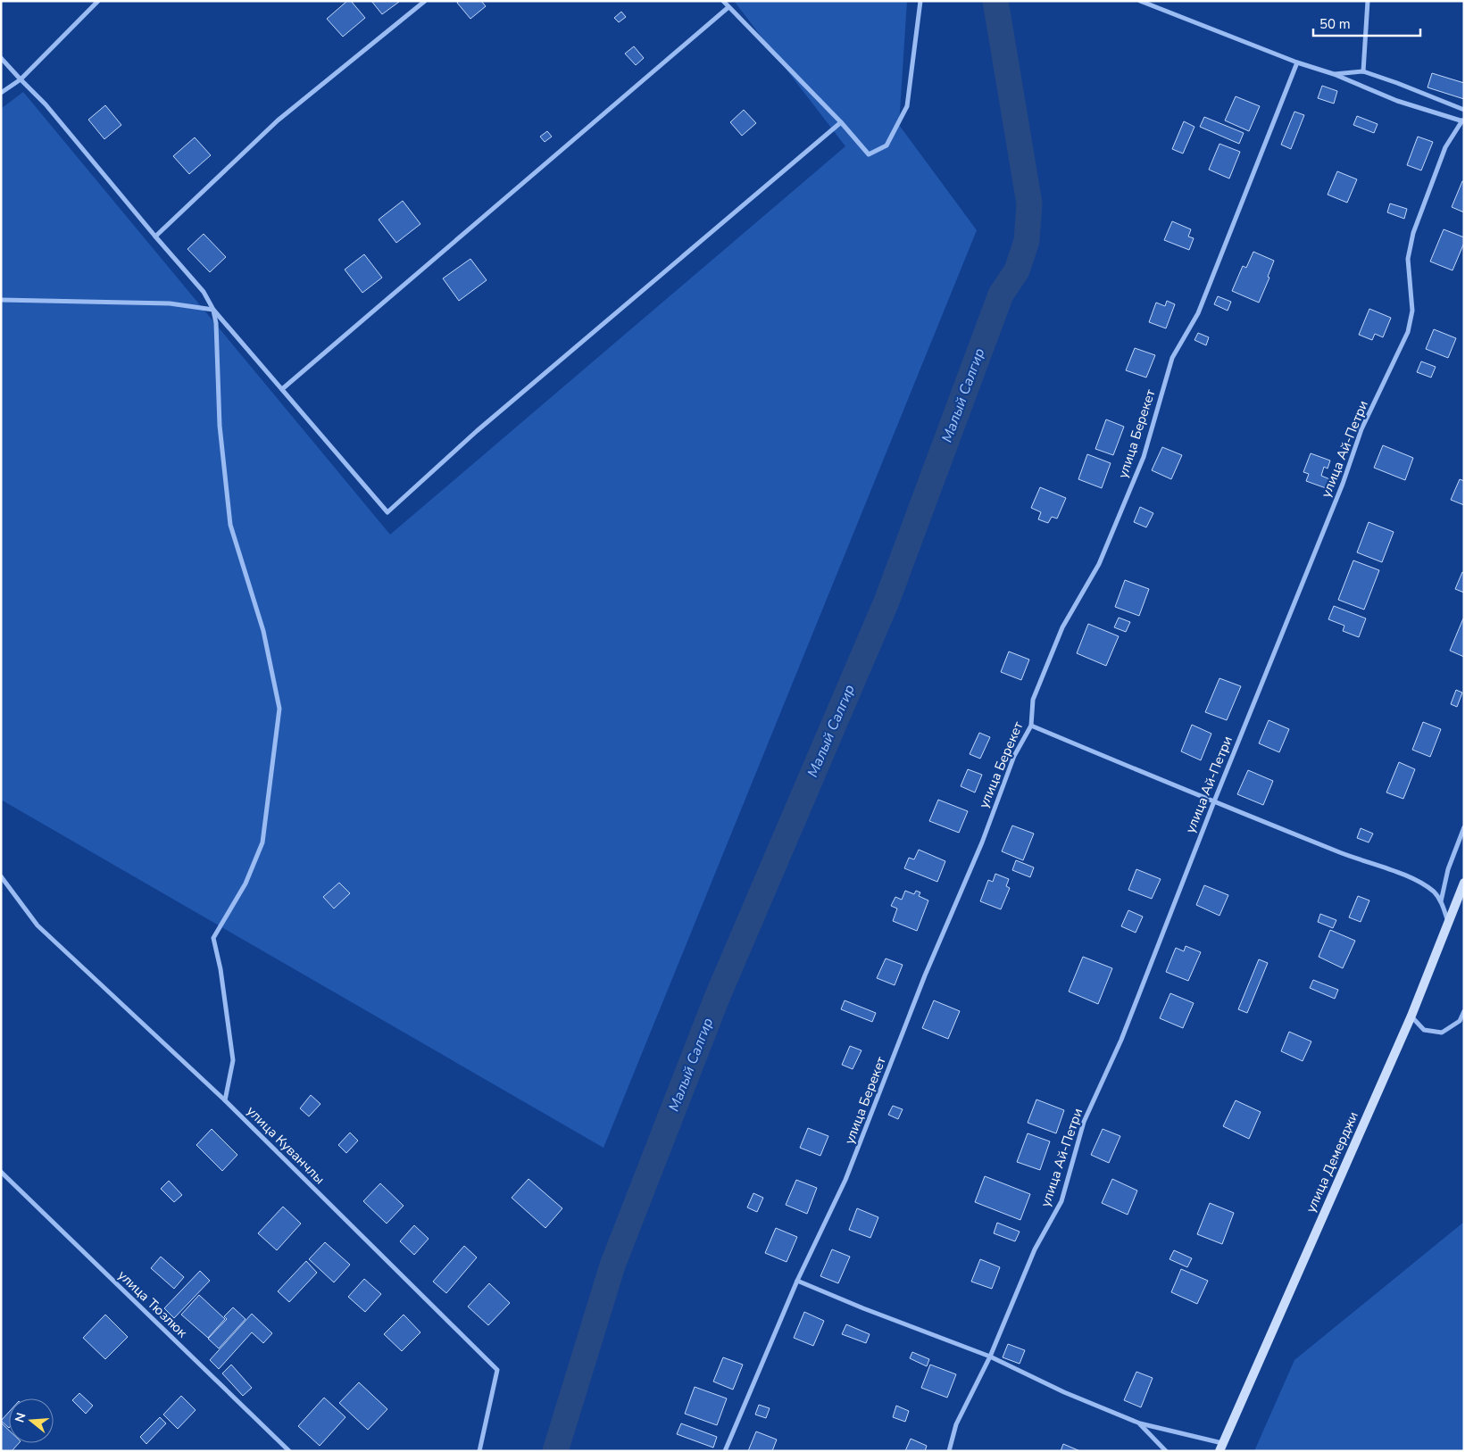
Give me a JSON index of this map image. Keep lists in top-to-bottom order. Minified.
{"streets":{"main road":["улица Демерджи"],"street":["улица Берекет","улица Ай-Петри","улица Куванчлы","улица Тюзлюк"]},"water":["Малый Салгир"],"scale_bar":"50 m","north":"left"}
